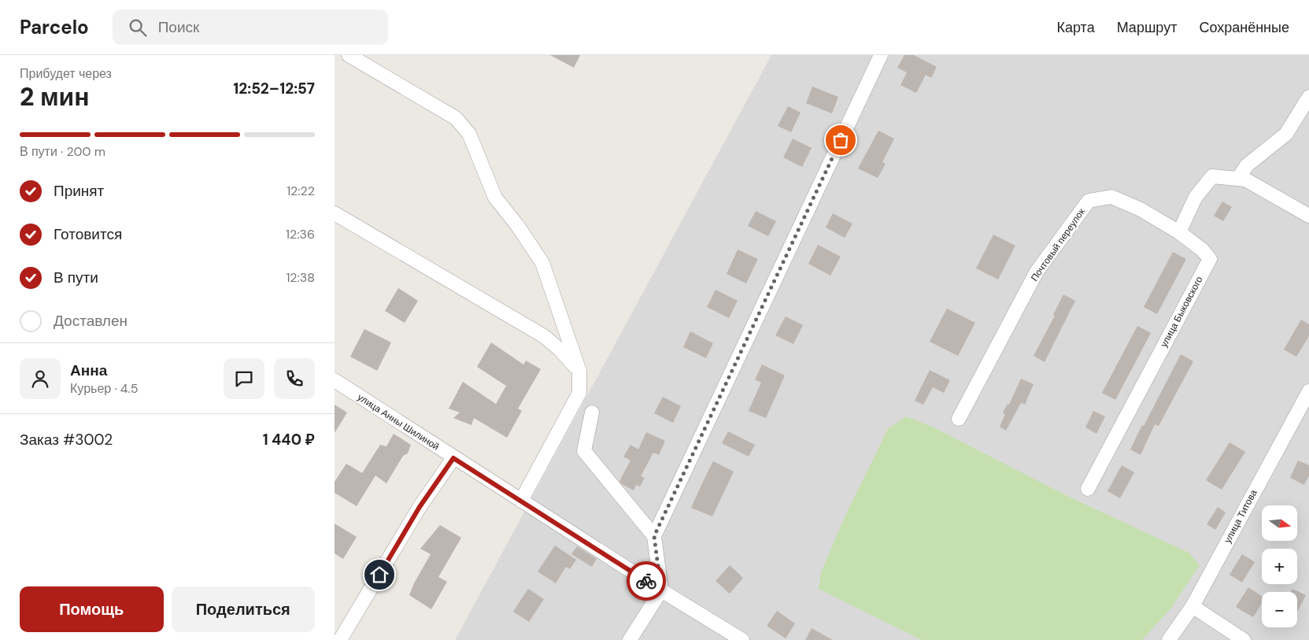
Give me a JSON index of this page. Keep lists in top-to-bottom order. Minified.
{"streets":{"street":["Почтовый переулок","улица Быковского","улица Анны Шилиной","улица Титова"]},"crossings":[["Почтовый переулок","улица Быковского"]],"north":"right","page":{"header":"Parcelo","search":"Поиск","nav":["Карта","Маршрут","Сохранённые"],"heading":["2 мин","Прибудет через","12:52–12:57"],"panel":["Анна","Курьер · 4.5","Заказ #3002","1 440 ₽"],"bar":"В пути · 200 m","list":[["Принят","12:22"],["Готовится","12:36"],["В пути","12:38"],"Доставлен"],"map_buttons":["+","−"],"buttons":["Помощь","Поделиться"]}}
